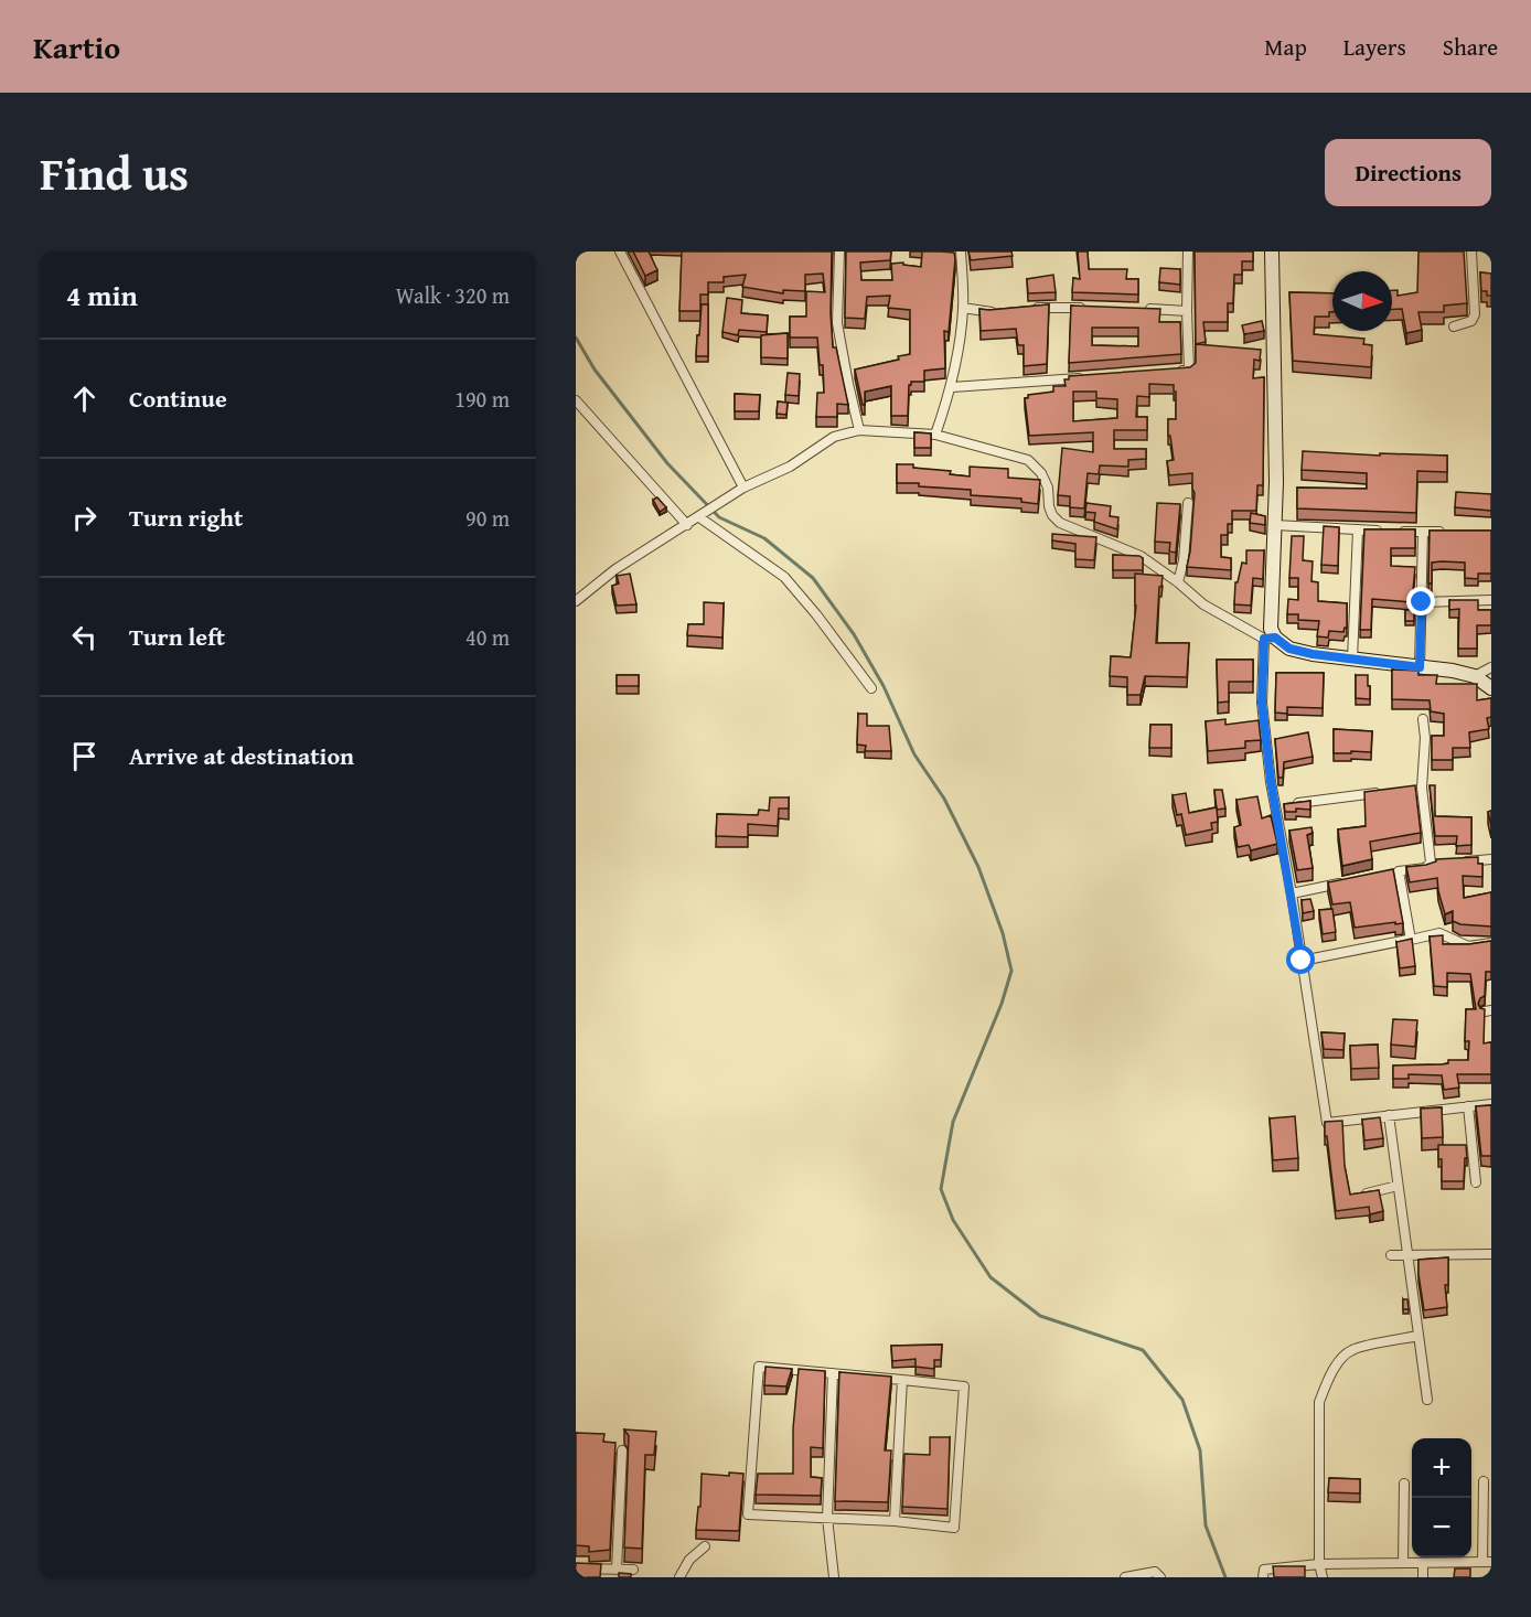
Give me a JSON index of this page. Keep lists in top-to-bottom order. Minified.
{"north":"right","page":{"header":"Kartio","nav":["Map","Layers","Share"],"title":"Find us","buttons":"Directions","heading":["4 min","Walk · 320 m"],"list":[["Continue","190 m"],["Turn right","90 m"],["Turn left","40 m"],"Arrive at destination"],"map_buttons":["+","−"]}}
